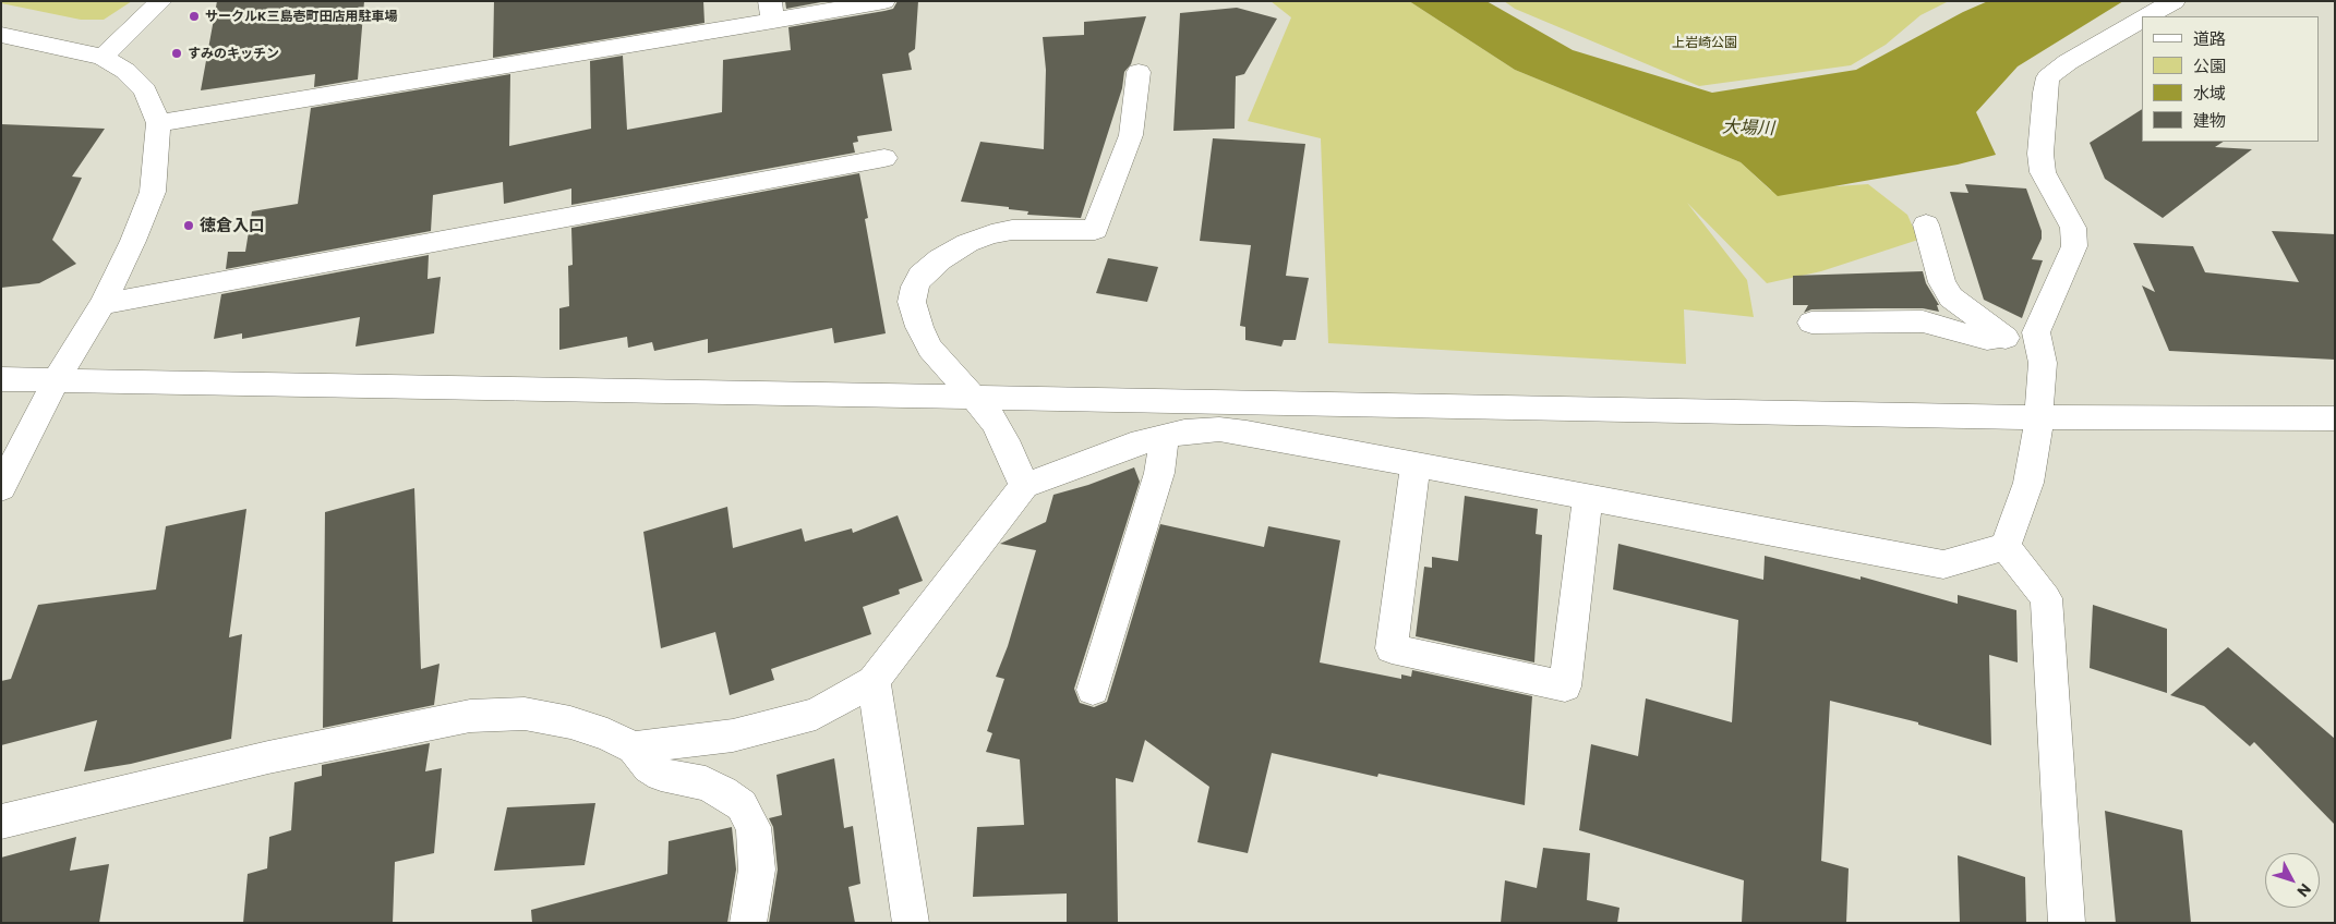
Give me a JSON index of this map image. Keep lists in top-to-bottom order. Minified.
{"water":["大場川"],"parks":["上岩崎公園"],"places":["サークルK三島壱町田店用駐車場","すみのキッチン","徳倉入口"],"legend":["道路","公園","水域","建物"],"north":"bottom right"}
